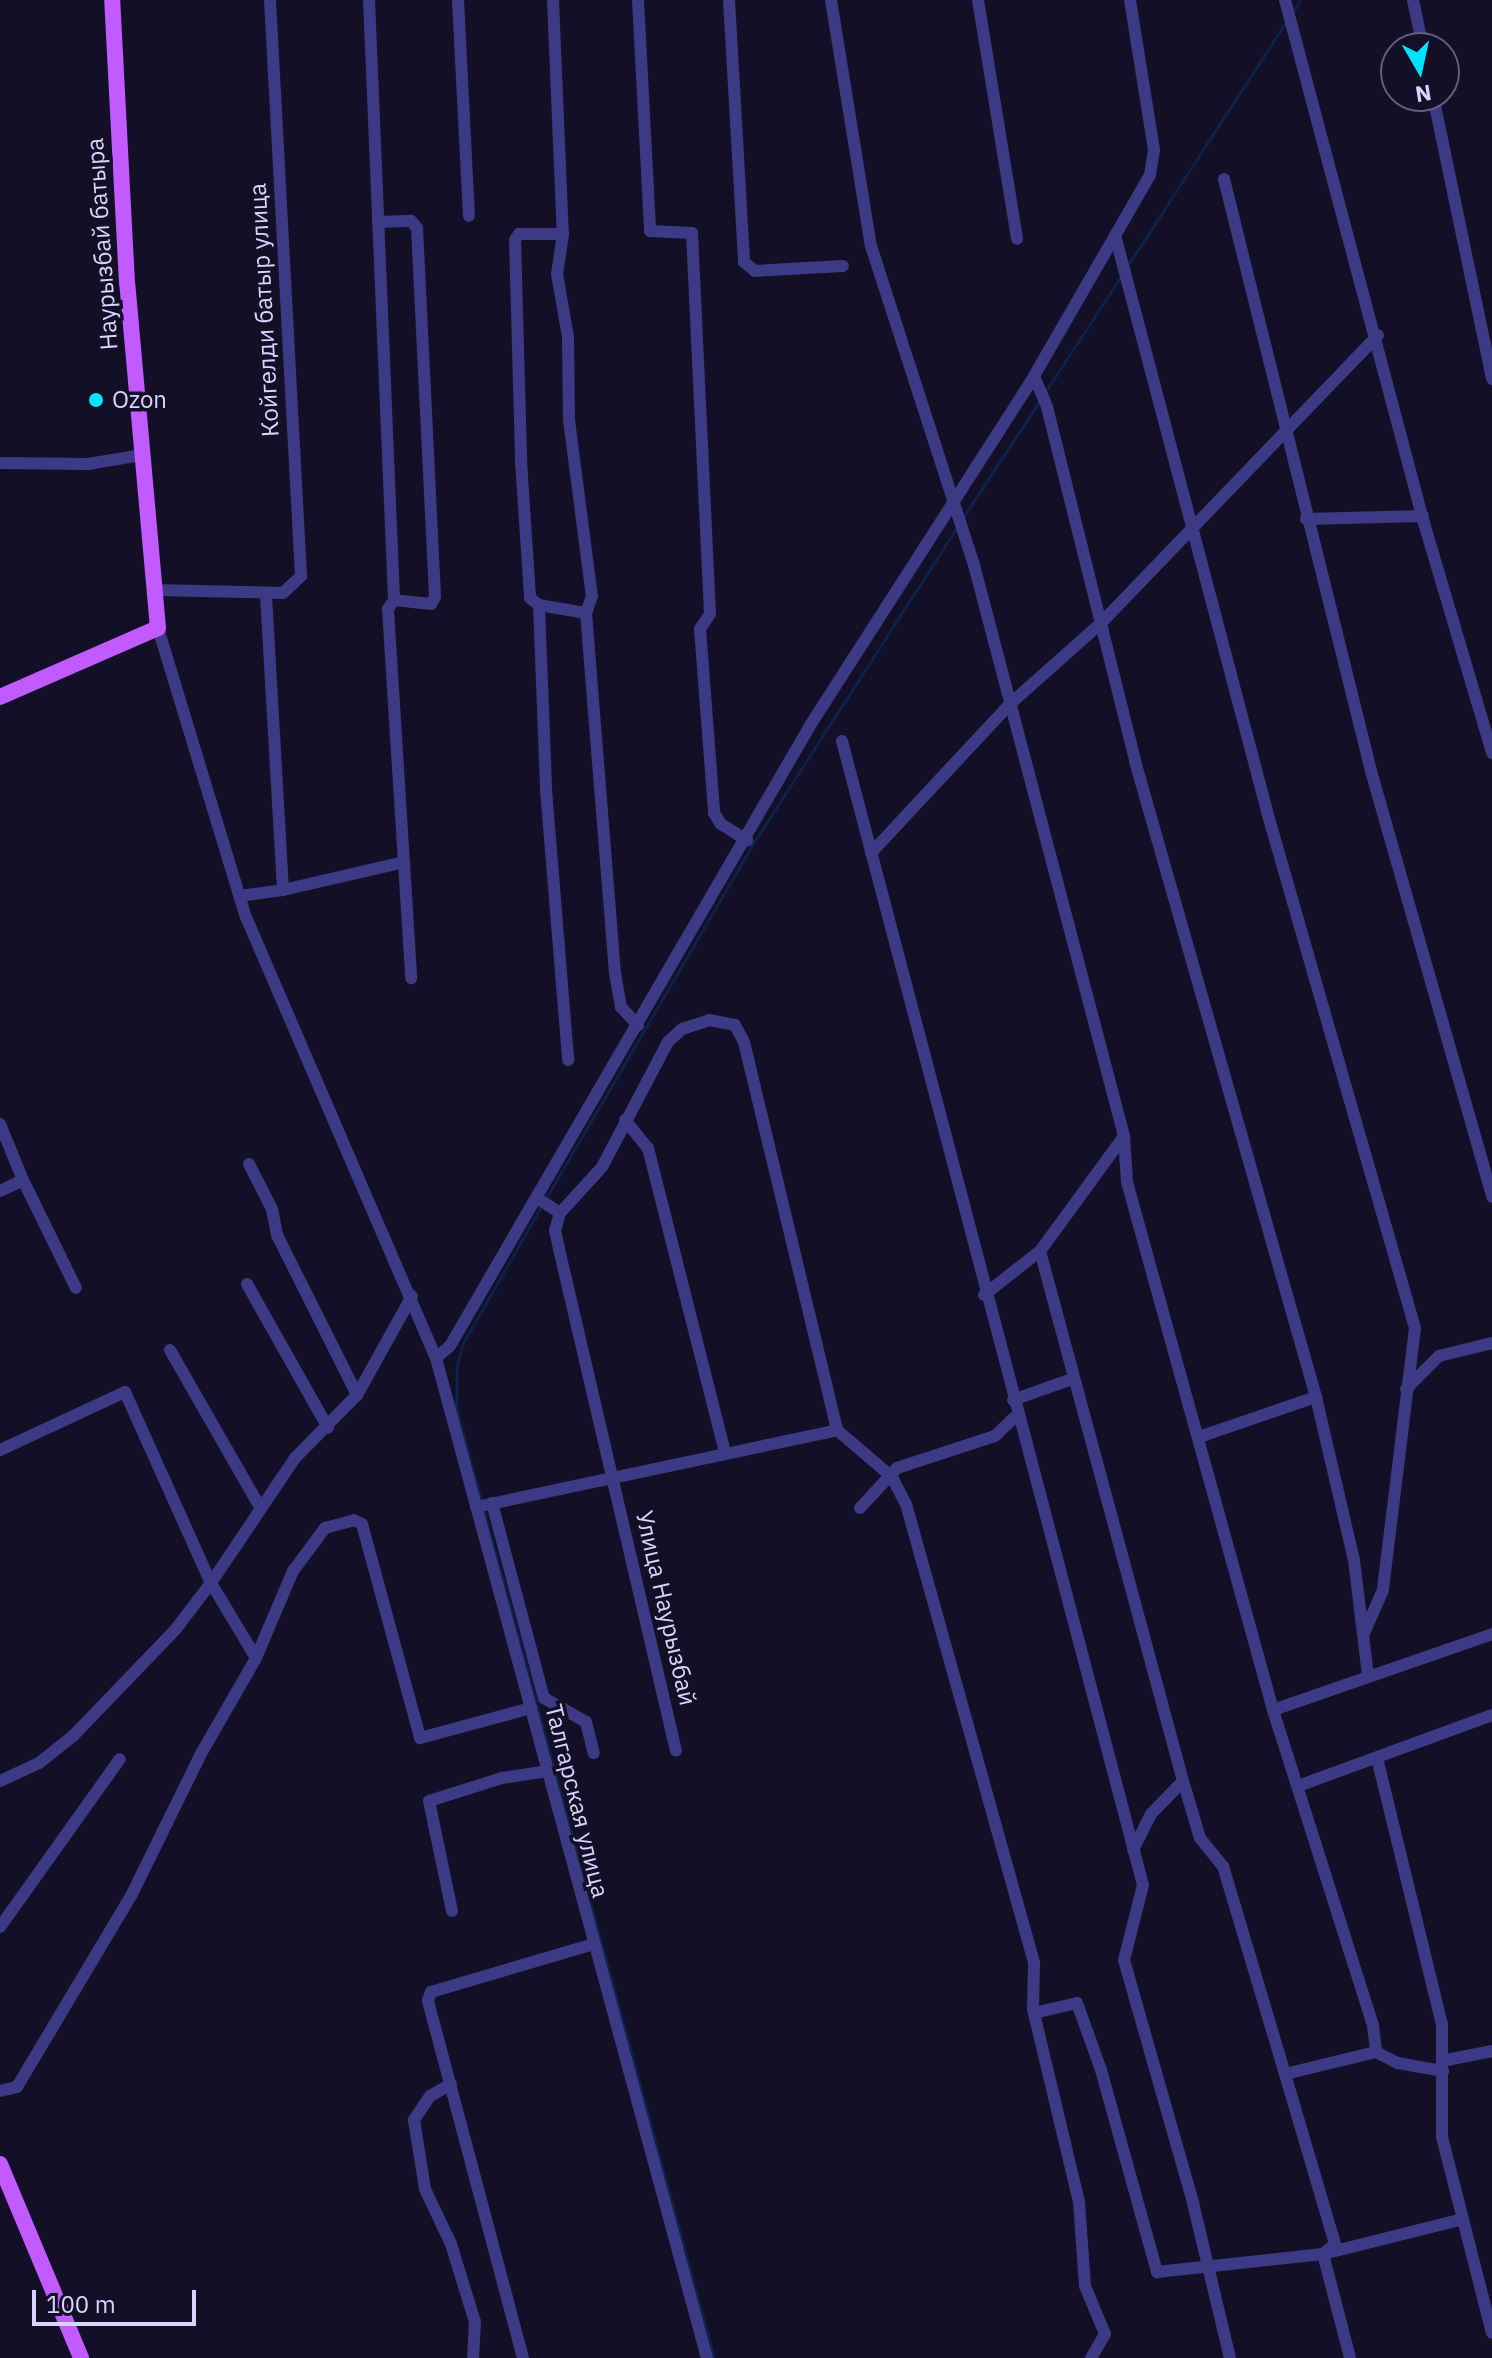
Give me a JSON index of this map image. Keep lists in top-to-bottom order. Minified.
{"streets":{"main road":["Наурызбай батыра"],"street":["Койгелди батыр улица","Улица Наурызбай","Талгарская улица"]},"crossings":[["Наурызбай батыра","Талгарская улица"]],"places":["Ozon"],"scale_bar":"100 m","north":"bottom"}
